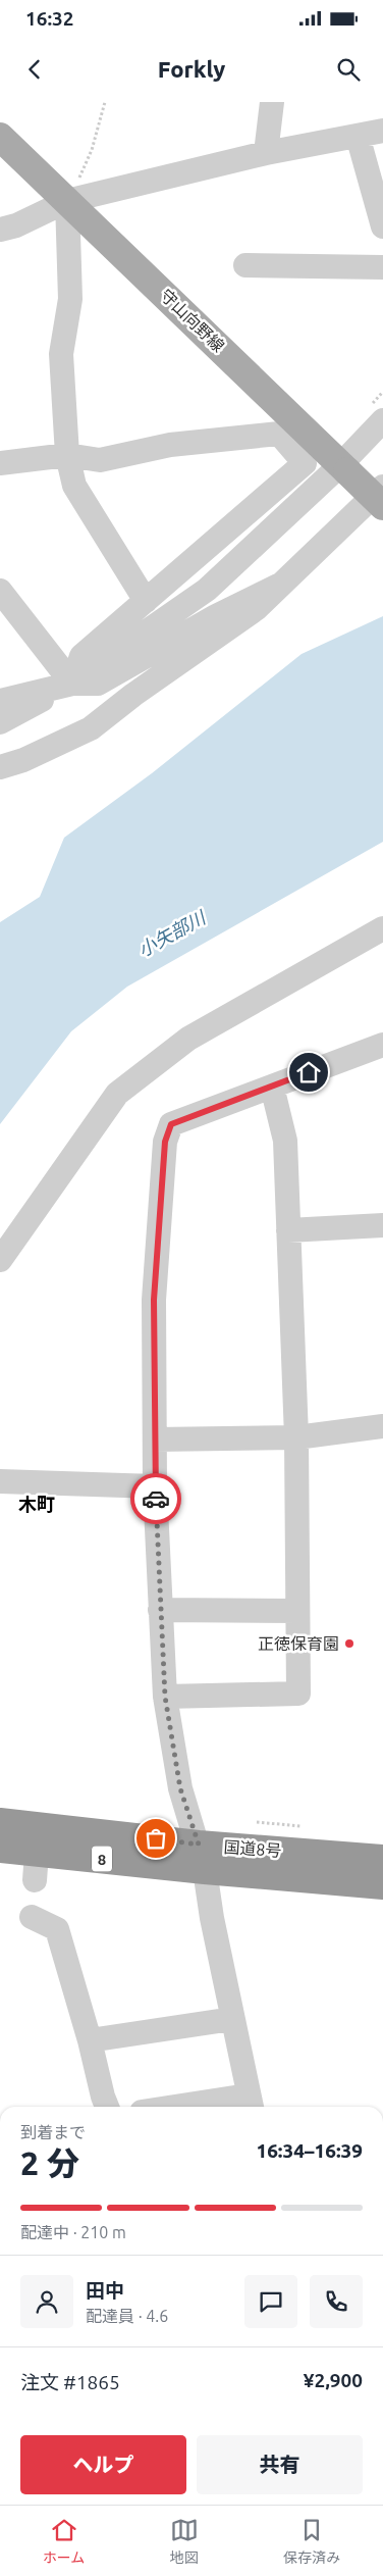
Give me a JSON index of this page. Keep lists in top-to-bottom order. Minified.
{"streets":{"highway":["国道8号","8"],"main road":["守山向野線"]},"districts":["木町"],"water":["小矢部川"],"places":["正徳保育園"],"page":{"status":"16:32","header":"Forkly","heading":["2 分","到着まで","16:34–16:39"],"panel":["田中","配達員 · 4.6","注文 #1865","¥2,900"],"bar":"配達中 · 210 m","buttons":["ヘルプ","共有"],"tabs":["ホーム","地図","保存済み"]}}
